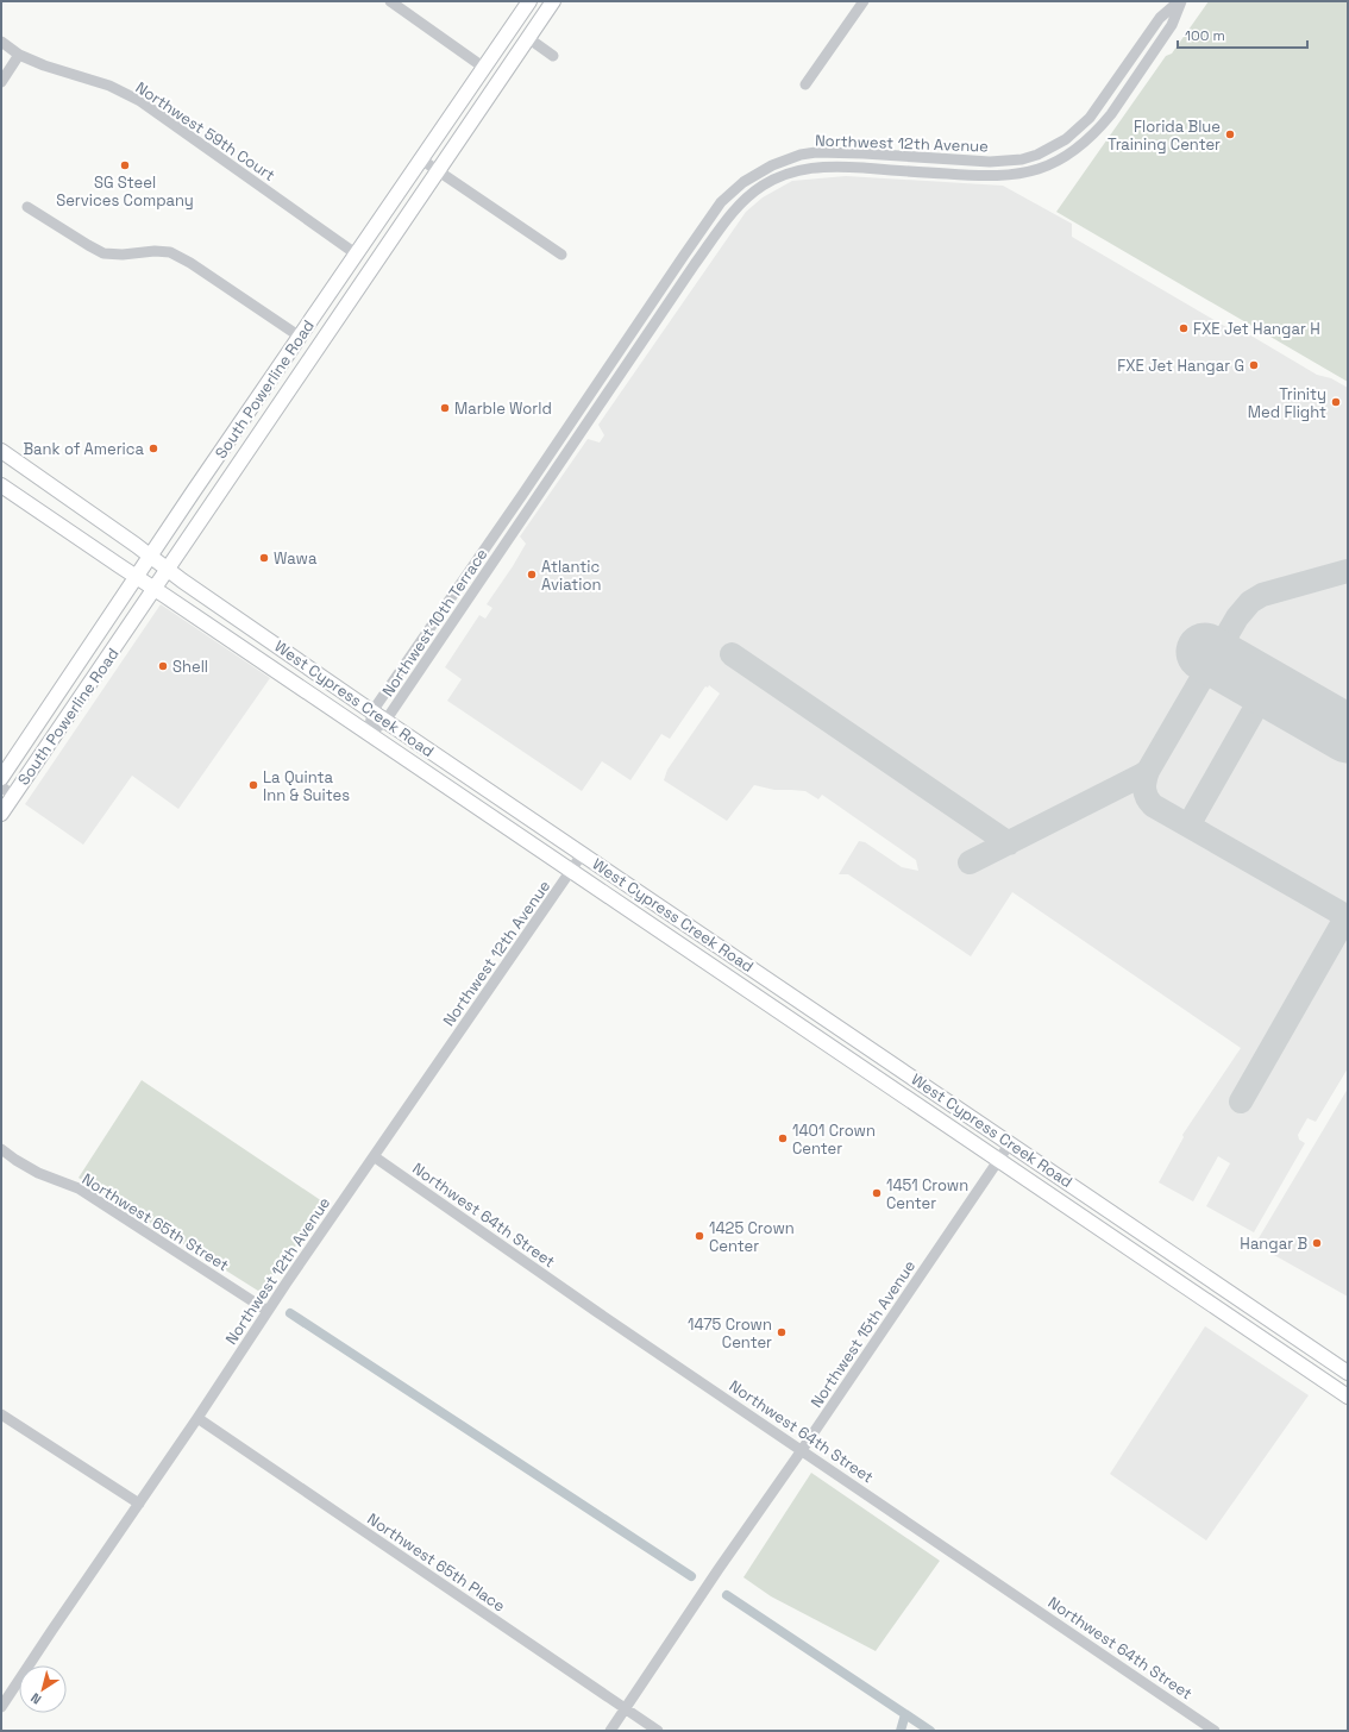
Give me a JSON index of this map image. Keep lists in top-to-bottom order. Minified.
{"streets":{"main road":["South Powerline Road","West Cypress Creek Road"],"street":["Northwest 59th Court","Northwest 12th Avenue","Northwest 10th Terrace","Northwest 64th Street","Northwest 65th Street","Northwest 15th Avenue","Northwest 65th Place"]},"crossings":[["Northwest 59th Court","South Powerline Road"],["Northwest 12th Avenue","Northwest 10th Terrace"],["Northwest 12th Avenue","West Cypress Creek Road"],["Northwest 12th Avenue","Northwest 64th Street"],["Northwest 12th Avenue","Northwest 65th Street"],["Northwest 12th Avenue","Northwest 65th Place"],["South Powerline Road","West Cypress Creek Road"],["Northwest 10th Terrace","West Cypress Creek Road"],["West Cypress Creek Road","Northwest 15th Avenue"],["Northwest 64th Street","Northwest 15th Avenue"],["Northwest 15th Avenue","Northwest 65th Place"]],"places":["Florida Blue Training Center","SG Steel Services Company","FXE Jet Hangar H","FXE Jet Hangar G","Trinity Med Flight","Marble World","Bank of America","Wawa","Atlantic Aviation","Shell","La Quinta Inn & Suites","1401 Crown Center","1451 Crown Center","1425 Crown Center","Hangar B","1475 Crown Center"],"scale_bar":"100 m","north":"bottom left"}
